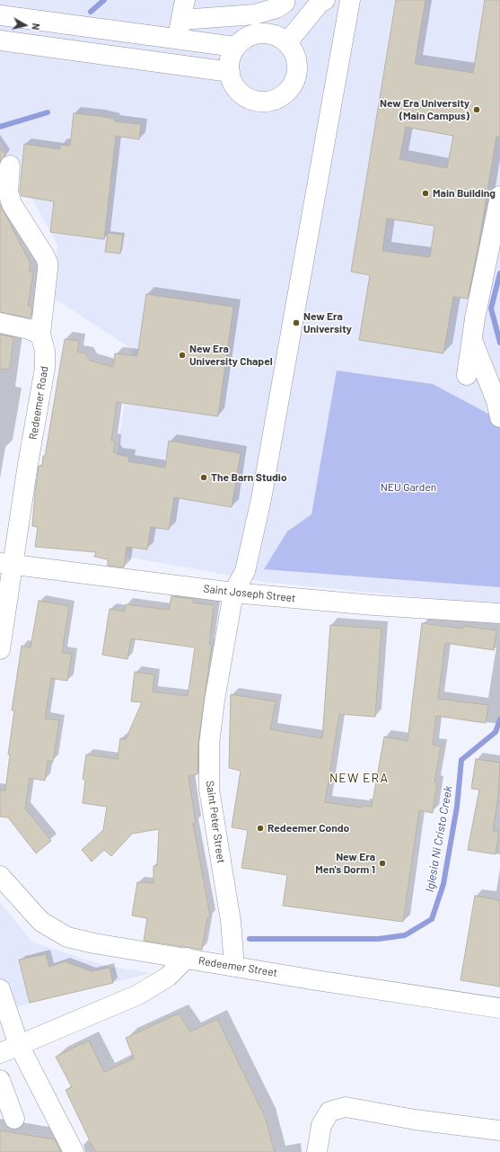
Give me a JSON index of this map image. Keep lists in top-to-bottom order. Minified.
{"streets":{"street":["Redeemer Road","Saint Joseph Street","Saint Peter Street","Redeemer Street"]},"crossings":[["Redeemer Road","Saint Joseph Street"],["Saint Joseph Street","Saint Peter Street"],["Saint Peter Street","Redeemer Street"]],"districts":["NEW ERA"],"water":["Iglesia Ni Cristo Creek"],"parks":["NEU Garden"],"places":["New Era University (Main Campus)","Main Building","New Era University","New Era University Chapel","The Barn Studio","Redeemer Condo","New Era Men's Dorm 1"],"north":"right"}
